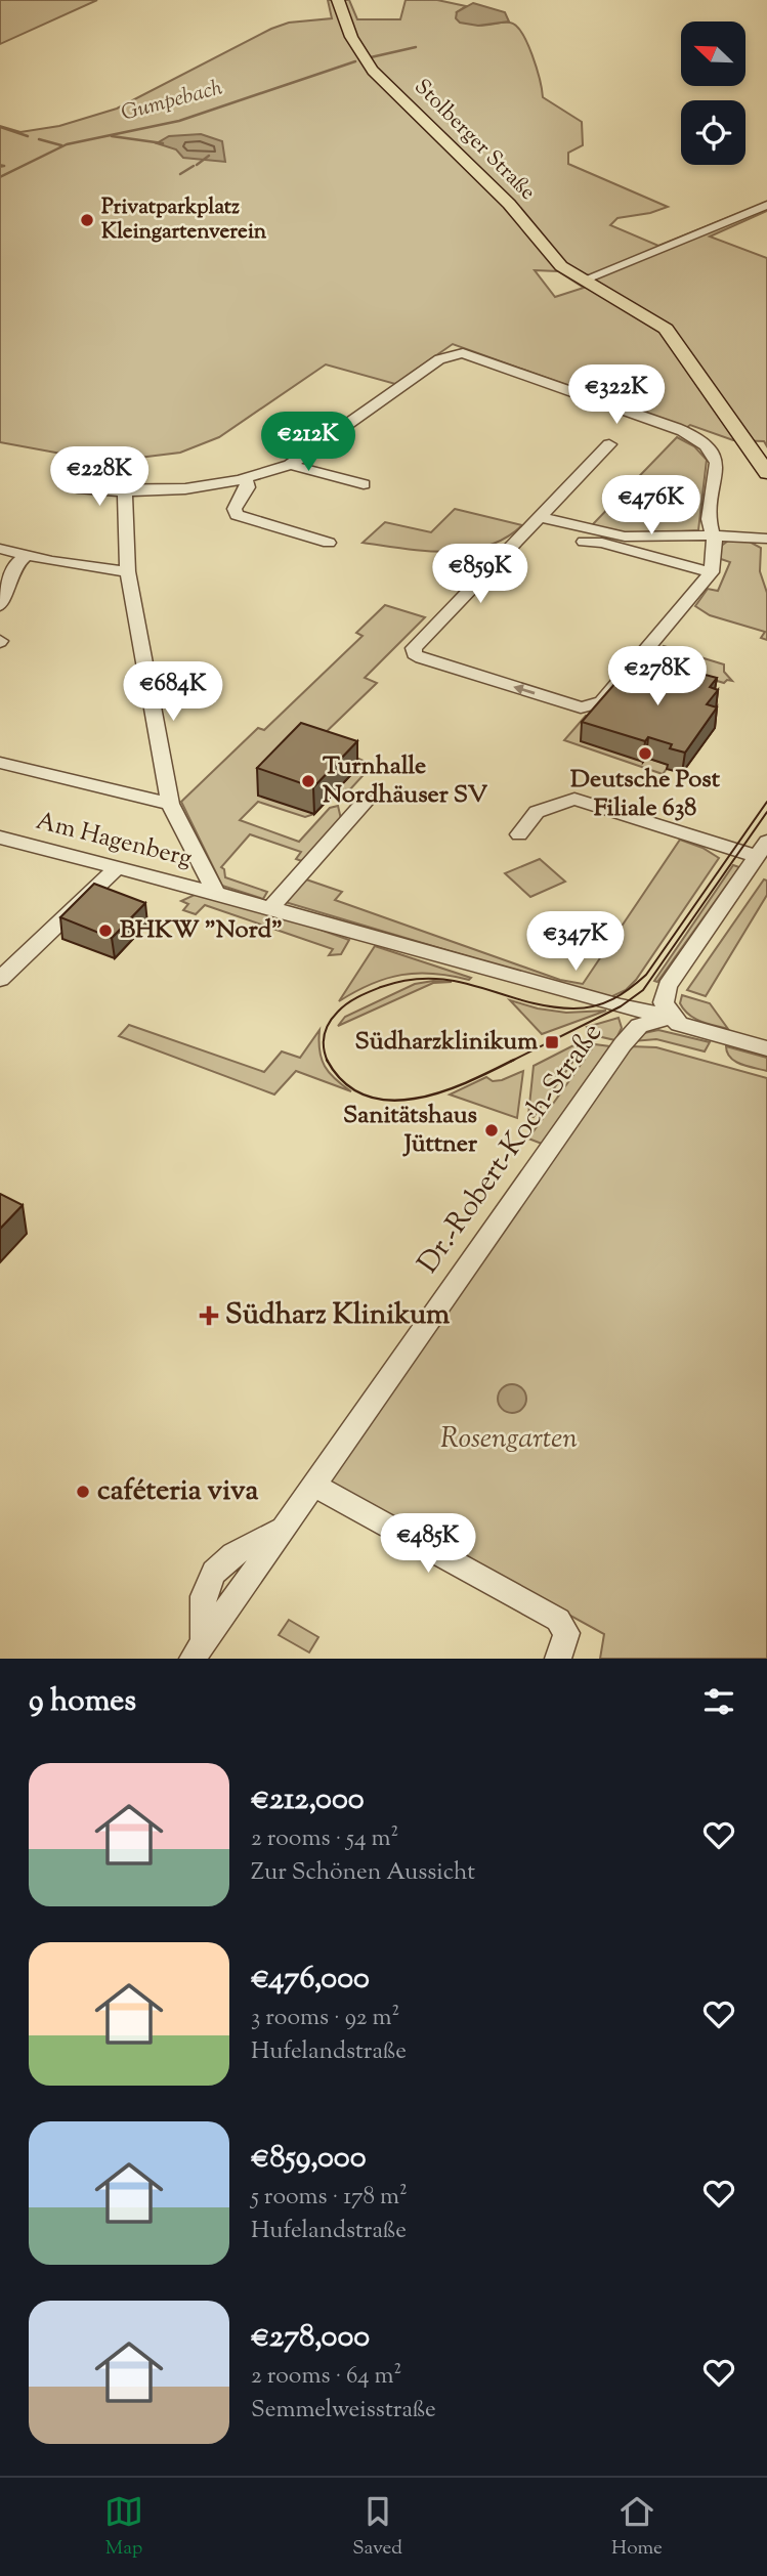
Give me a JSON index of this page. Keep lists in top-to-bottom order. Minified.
{"streets":{"main road":["Stolberger Straße"],"street":["Am Hagenberg","Dr.-Robert-Koch-Straße"]},"crossings":[["Am Hagenberg","Dr.-Robert-Koch-Straße"]],"water":["Gumpebach"],"parks":["Rosengarten"],"places":{"other":["Privatparkplatz Kleingartenverein","Deutsche Post Filiale 638","Turnhalle Nordhäuser SV","BHKW \"Nord\"","Sanitätshaus Jüttner","caféteria viva"],"transit":["Südharzklinikum"],"health":["Südharz Klinikum"]},"north":"top left","page":{"price":["€322K","€212K","€228K","€476K","€859K","€278K","€684K","€347K","€485K"],"heading":"9 homes","list":[{"name":"€212,000","note":"2 rooms · 54 m² · Zur Schönen Aussicht"},{"name":"€476,000","note":"3 rooms · 92 m² · Hufelandstraße"},{"name":"€859,000","note":"5 rooms · 178 m² · Hufelandstraße"},{"name":"€278,000","note":"2 rooms · 64 m² · Semmelweisstraße"}],"tabs":["Map","Saved","Home"]}}
